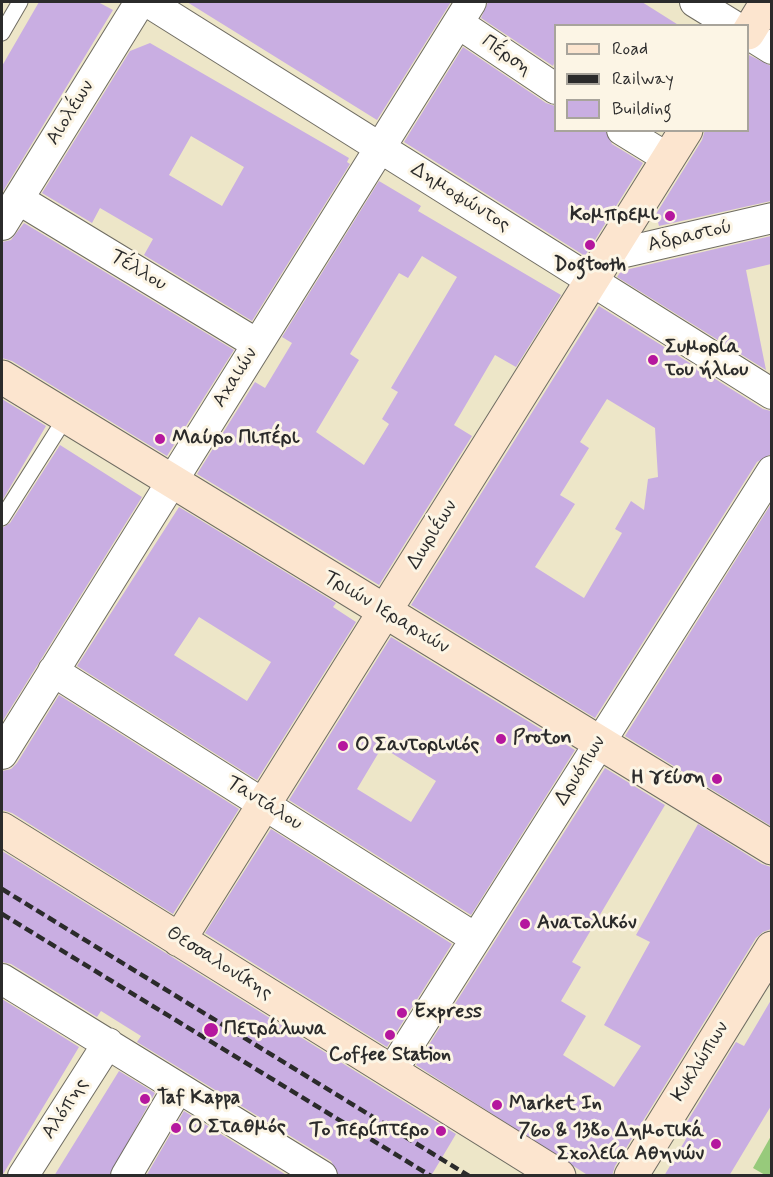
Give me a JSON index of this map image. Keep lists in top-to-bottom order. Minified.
{"streets":{"street":["Πέρση","Αιολέων","Δημοφώντος","Αδραστού","Τέλλου","Αχαιών","Δωριέων","Τριών Ιεραρχών","Δρυόπων","Ταντάλου","Θεσσαλονίκης","Κυκλώπων","Αλόπης"]},"crossings":[["Πέρση","Αχαιών"],["Αιολέων","Τέλλου"],["Δημοφώντος","Αδραστού"],["Δημοφώντος","Αχαιών"],["Δημοφώντος","Δωριέων"],["Αδραστού","Δωριέων"],["Τέλλου","Αχαιών"],["Αχαιών","Τριών Ιεραρχών"],["Αχαιών","Ταντάλου"],["Δωριέων","Τριών Ιεραρχών"],["Δωριέων","Ταντάλου"],["Δωριέων","Θεσσαλονίκης"],["Τριών Ιεραρχών","Δρυόπων"],["Δρυόπων","Ταντάλου"],["Δρυόπων","Θεσσαλονίκης"]],"places":["Κομπρεμι","Dogtooth","Συμορία του ήλιου","Μαύρο Πιπέρι","Proton","Ο Σαντορινιός","Η γεύση","Ανατολικόν","Express","Πετράλωνα","Coffee Station","Taf Kappa","Market In","Ο Σταθμός","Το περίπτερο","76ο & 138ο Δημοτικά Σχολεία Αθηνών"],"legend":["Road","Railway","Building"]}
